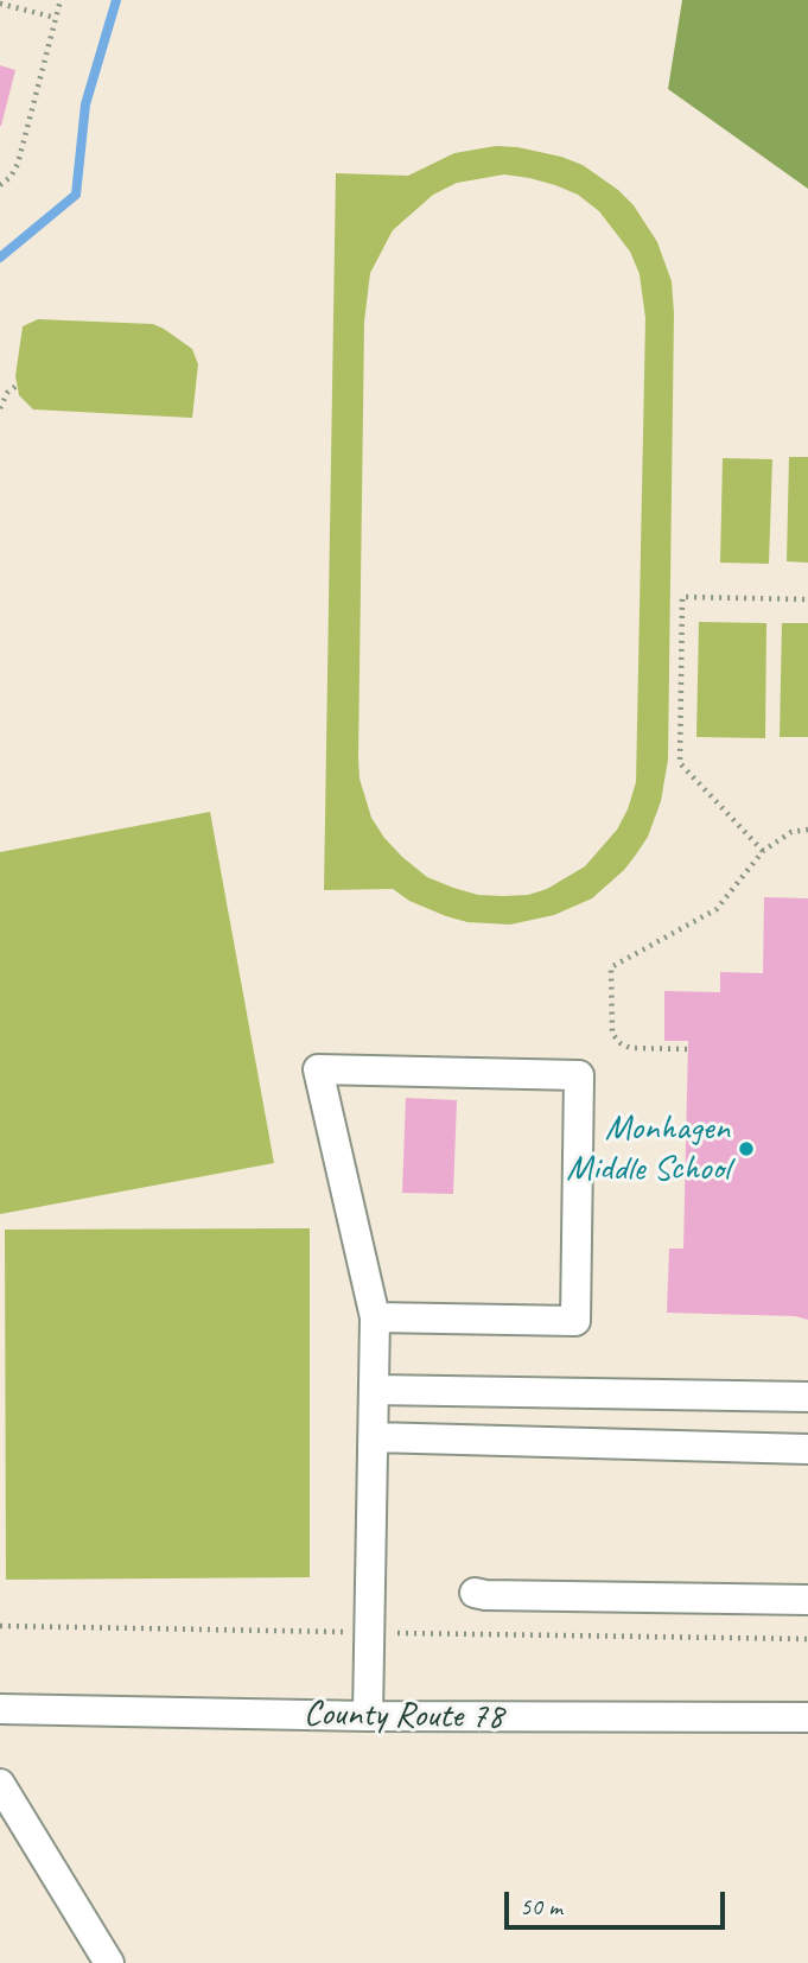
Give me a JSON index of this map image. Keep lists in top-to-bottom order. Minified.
{"streets":{"street":["County Route 78"]},"places":["Monhagen Middle School"],"scale_bar":"50 m"}
